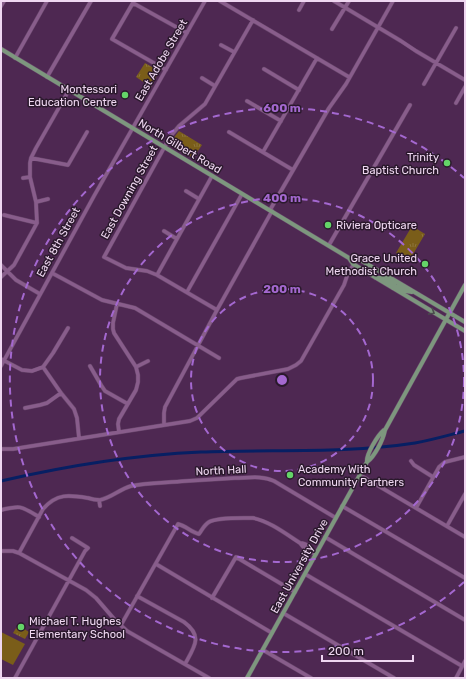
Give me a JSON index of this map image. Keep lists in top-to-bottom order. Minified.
{"streets":{"main road":["North Gilbert Road","East University Drive"],"street":["East Adobe Street","East Downing Street","East 8th Street","North Hall"]},"crossings":[["East Adobe Street","North Gilbert Road"],["East Adobe Street","East 8th Street"],["North Gilbert Road","East Downing Street"],["North Gilbert Road","East 8th Street"],["North Hall","East University Drive"]],"places":["Montessori Education Centre","Trinity Baptist Church","Riviera Opticare","Grace United Methodist Church","Academy With Community Partners","Michael T. Hughes Elementary School"],"scale_bar":"200 m","rings":["600 m","400 m","200 m"]}
